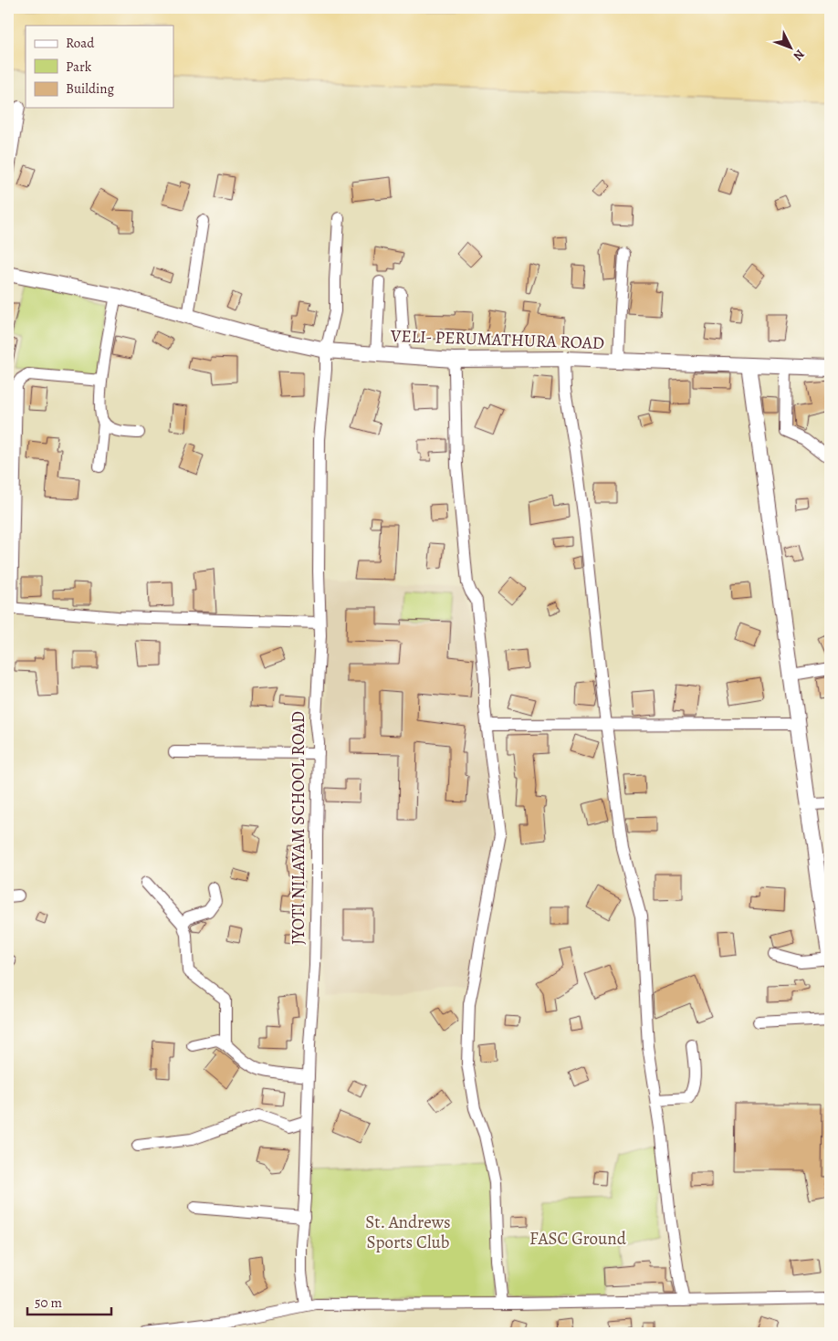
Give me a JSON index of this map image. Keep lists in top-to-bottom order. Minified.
{"streets":{"main road":["VELI- PERUMATHURA ROAD"],"street":["JYOTI NILAYAM SCHOOL ROAD"]},"crossings":[["VELI- PERUMATHURA ROAD","JYOTI NILAYAM SCHOOL ROAD"]],"parks":["St. Andrews Sports Club","FASC Ground"],"legend":["Road","Park","Building"],"scale_bar":"50 m","north":"bottom right"}
